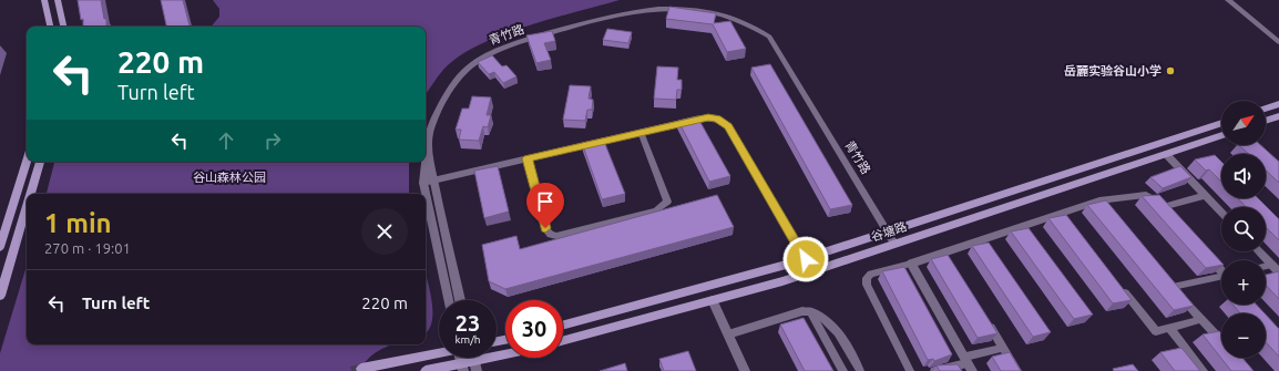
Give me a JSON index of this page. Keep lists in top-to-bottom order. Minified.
{"streets":{"main road":["谷塘路"],"street":["青竹路"]},"crossings":[["青竹路","谷塘路"]],"parks":["谷山森林公园"],"places":["岳麓实验谷山小学"],"north":"top right","page":{"turn":["220 m","Turn left"],"map_buttons":["+","−"],"heading":["1 min","270 m · 19:01"],"list":[{"name":"Turn left","value":"220 m"}],"speed":"23 km/h","limit":"30"}}
